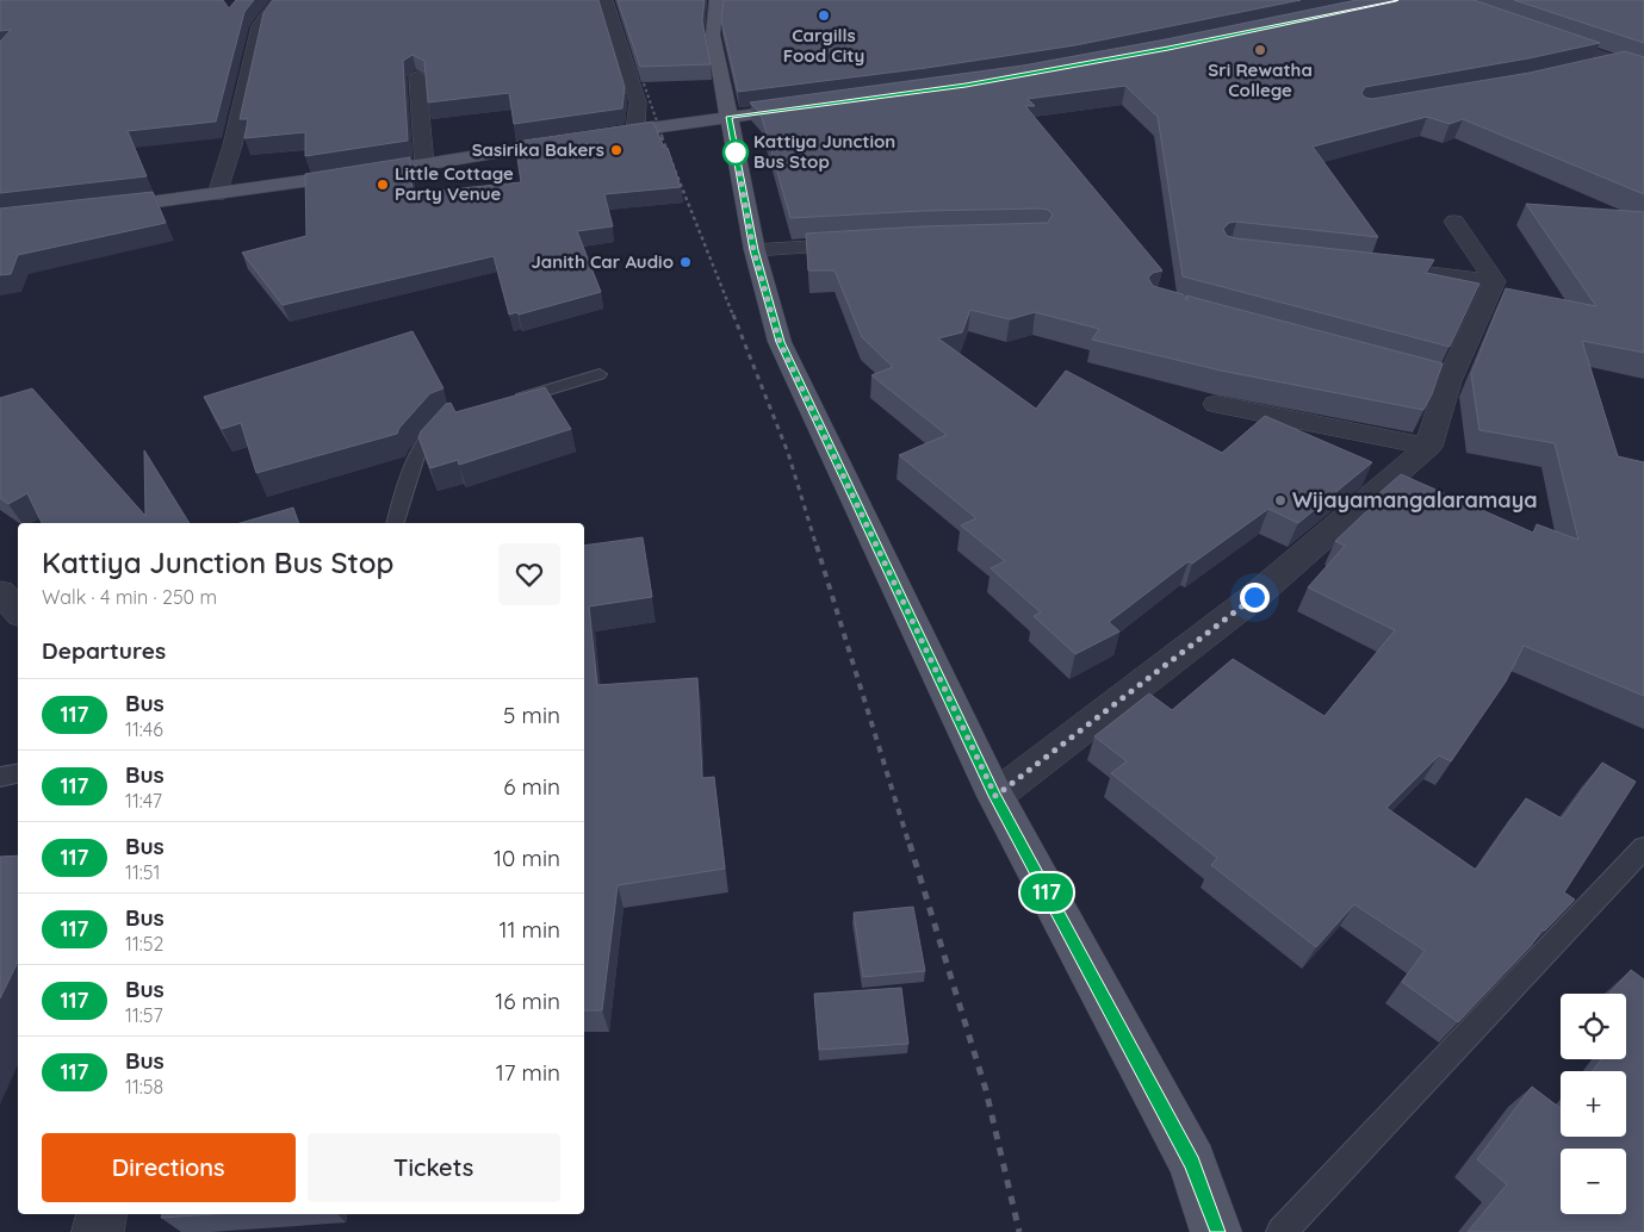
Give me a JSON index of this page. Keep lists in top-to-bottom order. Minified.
{"places":["Cargills Food City","Sri Rewatha College","Sasirika Bakers","Kattiya Junction Bus Stop","Little Cottage Party Venue","Janith Car Audio","Wijayamangalaramaya"],"lines":["bus line 117"],"page":{"on_map":"117","heading":[["Kattiya Junction Bus Stop","Walk · 4 min · 250 m"],"Departures"],"list":[{"mark":"117","name":"Bus","note":"11:46","value":"5 min"},{"mark":"117","name":"Bus","note":"11:47","value":"6 min"},{"mark":"117","name":"Bus","note":"11:51","value":"10 min"},{"mark":"117","name":"Bus","note":"11:52","value":"11 min"},{"mark":"117","name":"Bus","note":"11:57","value":"16 min"},{"mark":"117","name":"Bus","note":"11:58","value":"17 min"}],"map_buttons":["+","−"],"buttons":["Directions","Tickets"]}}
